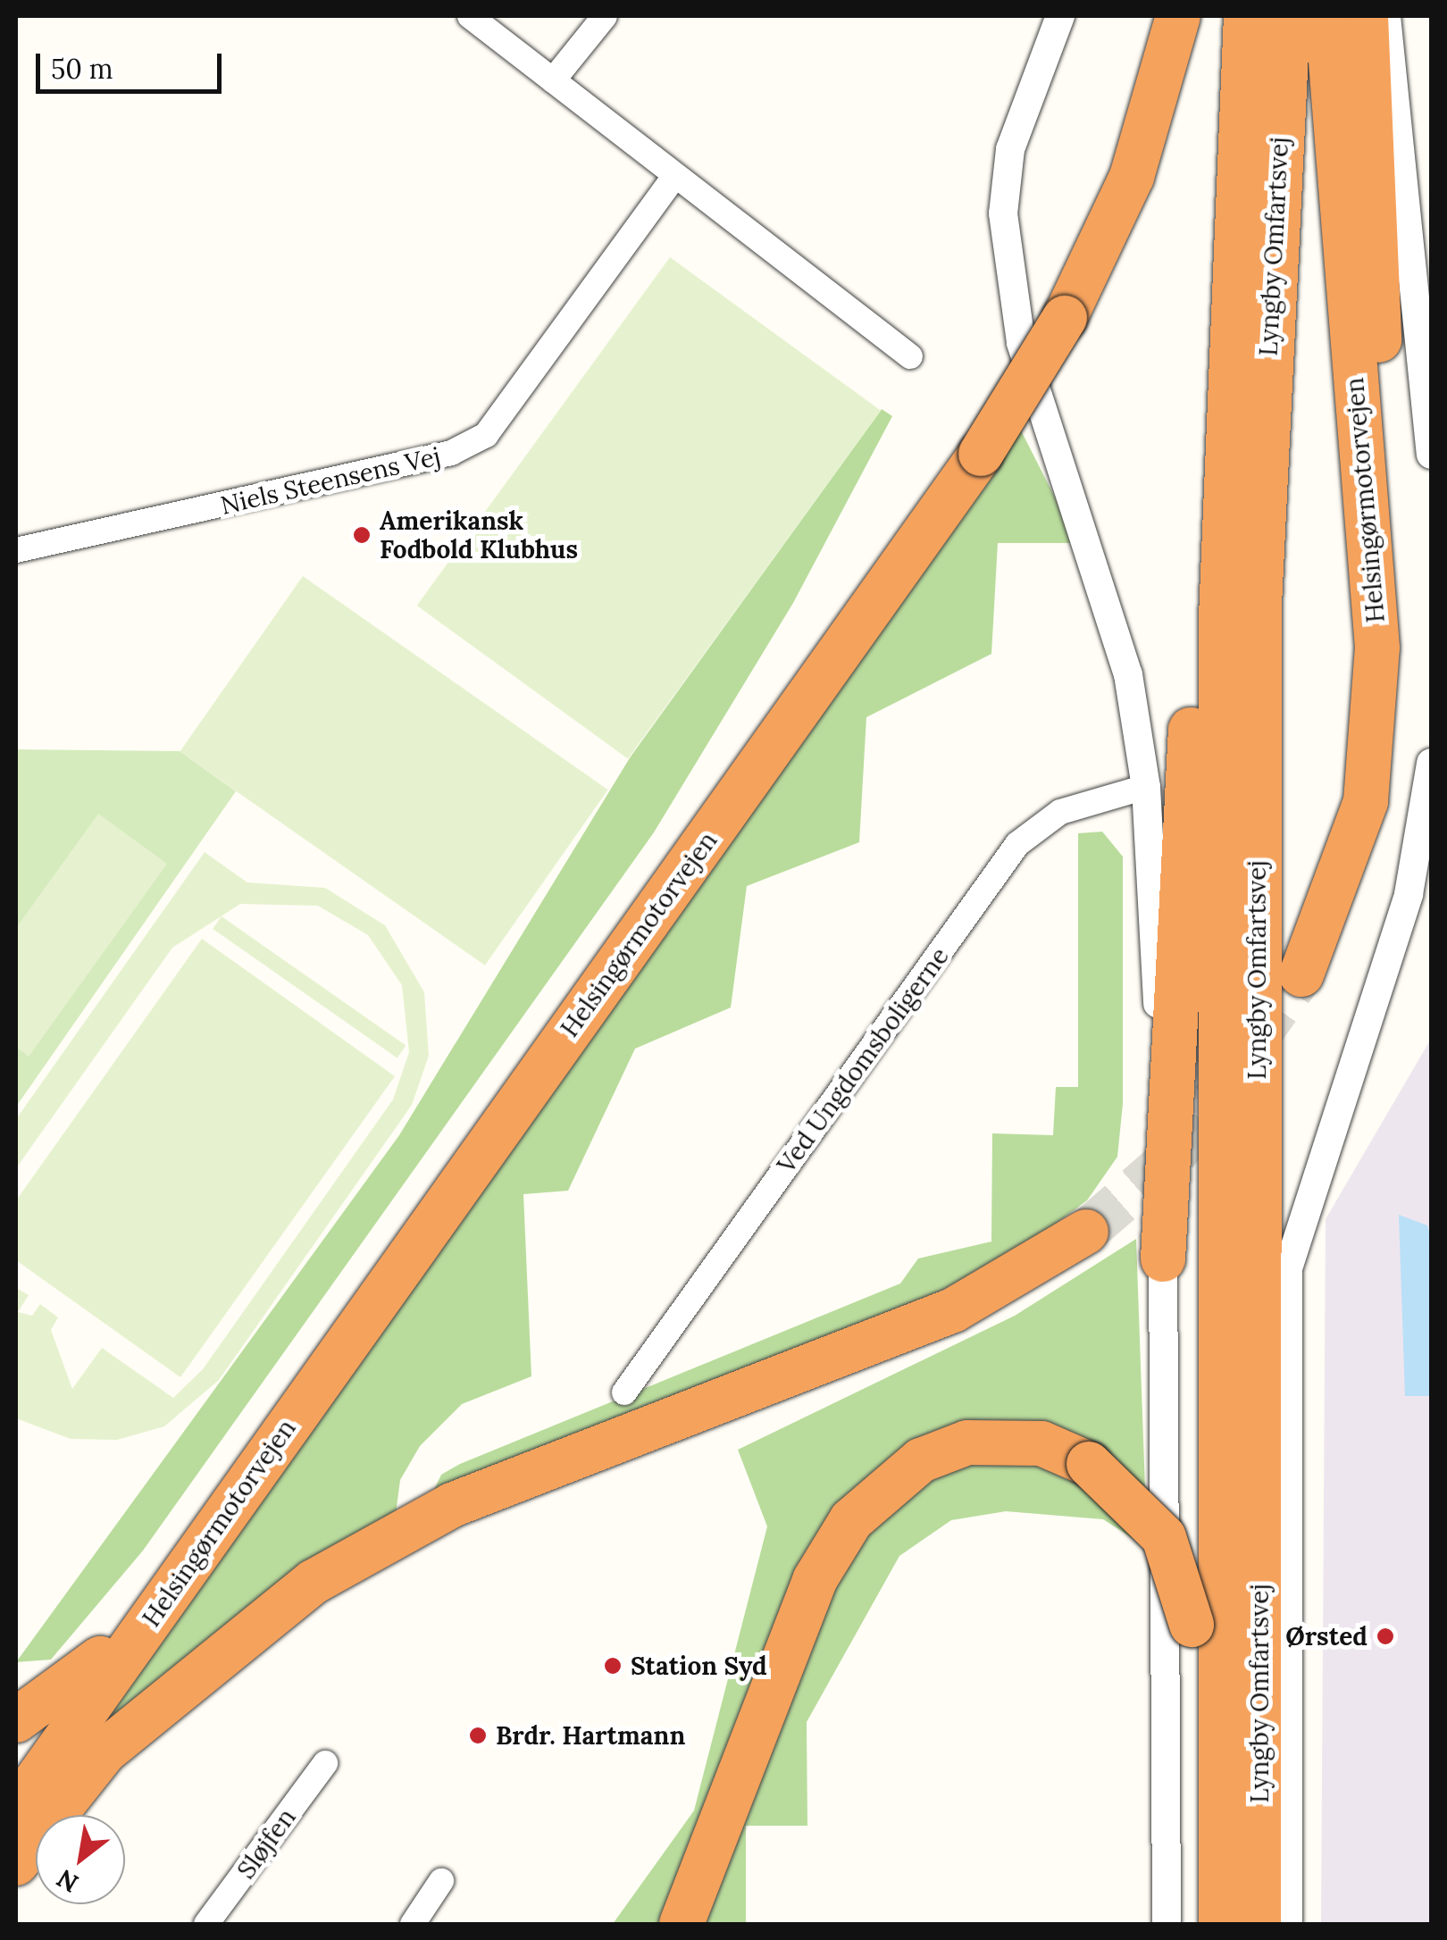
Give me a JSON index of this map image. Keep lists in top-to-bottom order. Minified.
{"streets":{"highway":["Lyngby Omfartsvej","Helsingørmotorvejen"],"street":["Niels Steensens Vej","Ved Ungdomsboligerne","Sløjfen"]},"places":["Amerikansk Fodbold Klubhus","Ørsted","Station Syd","Brdr. Hartmann"],"scale_bar":"50 m","north":"bottom left"}
